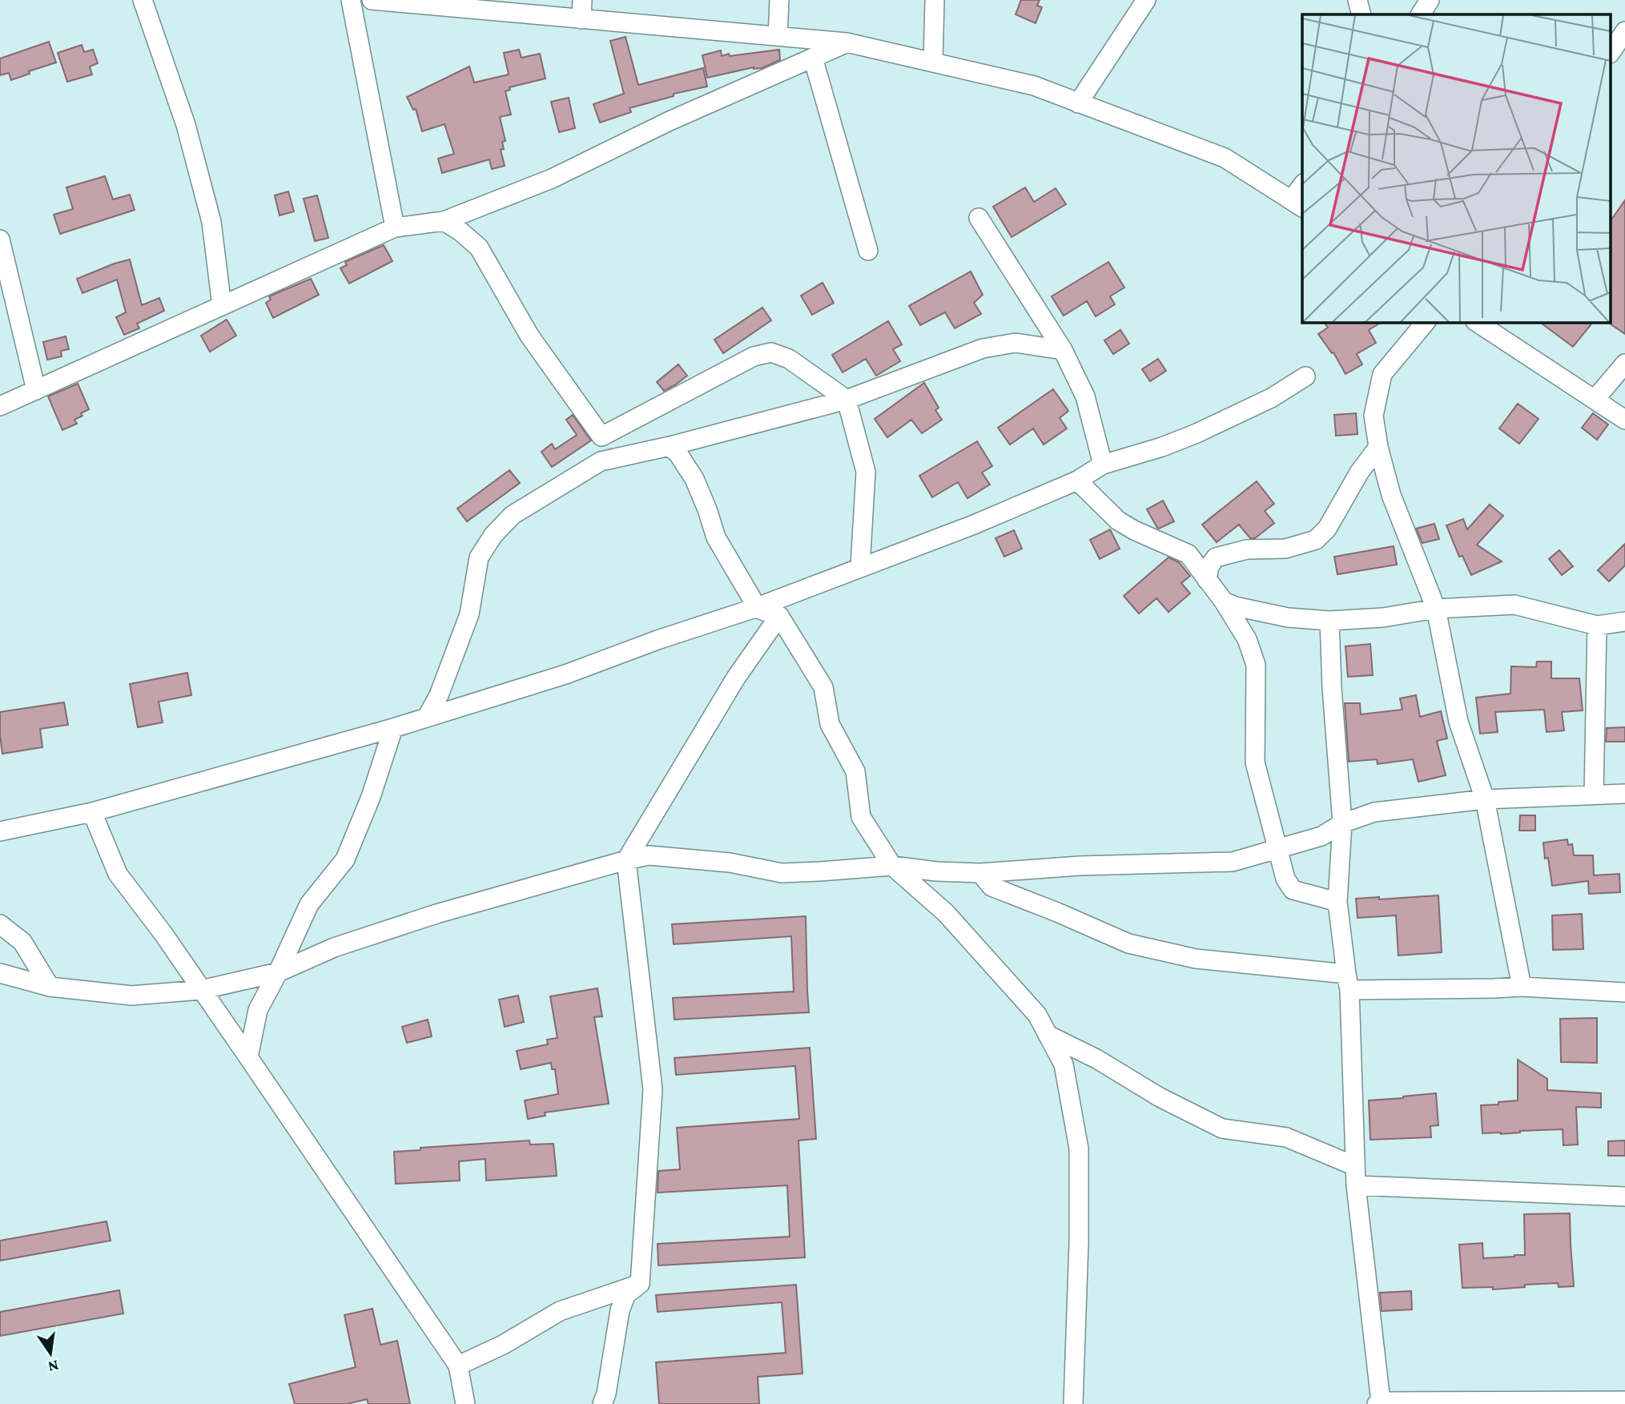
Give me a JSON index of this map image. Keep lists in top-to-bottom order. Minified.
{"north":"bottom"}
